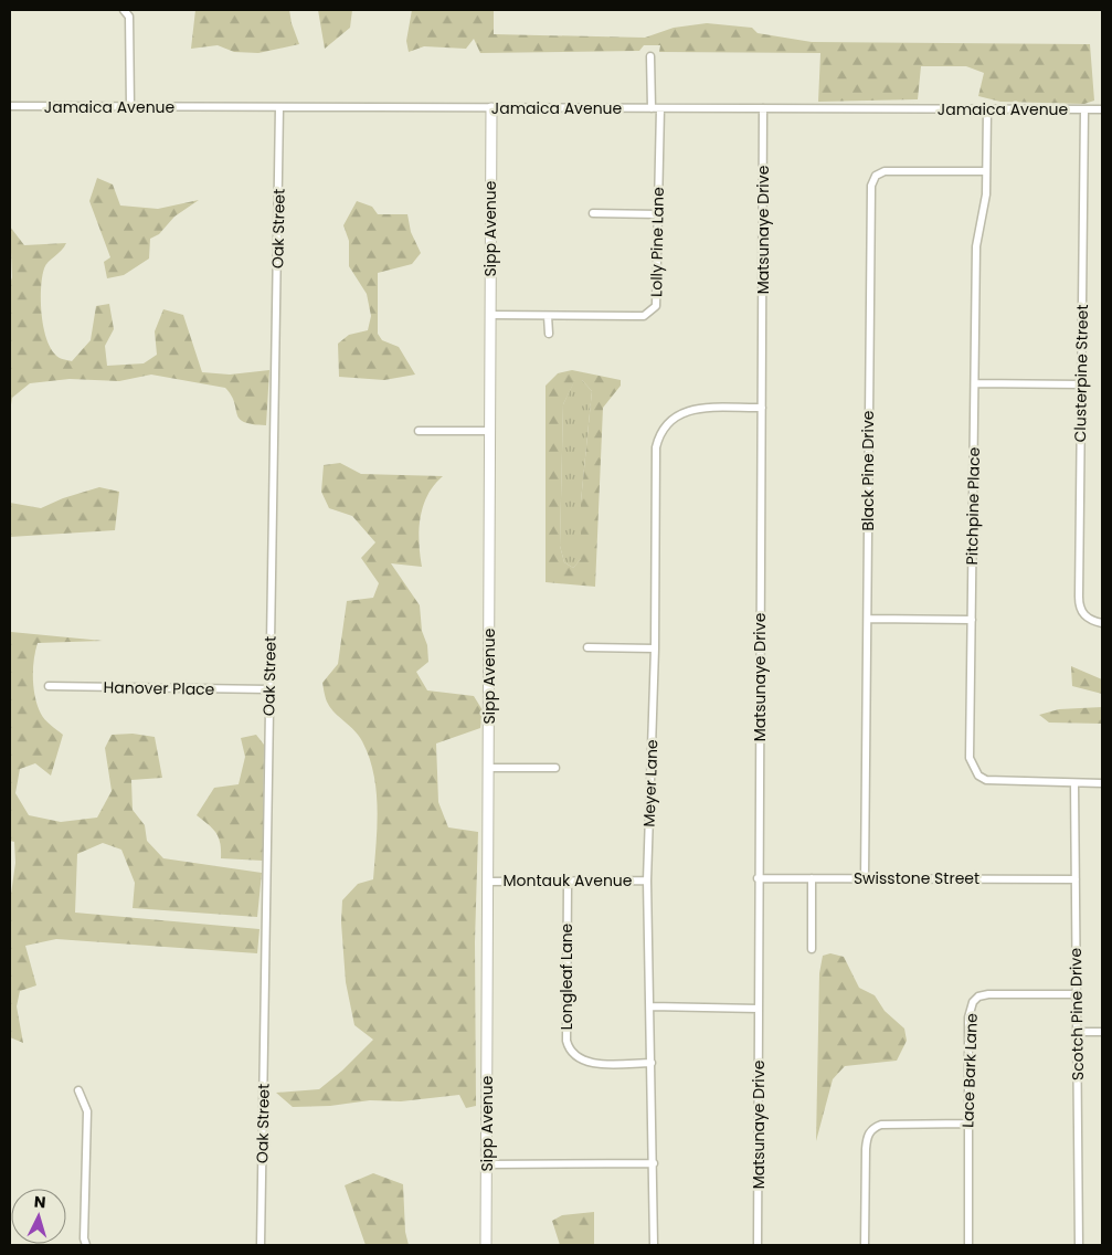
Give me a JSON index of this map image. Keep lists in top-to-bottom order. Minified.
{"streets":{"street":["Jamaica Avenue","Oak Street","Sipp Avenue","Matsunaye Drive","Lolly Pine Lane","Clusterpine Street","Black Pine Drive","Pitchpine Place","Hanover Place","Meyer Lane","Swisstone Street","Montauk Avenue","Longleaf Lane","Scotch Pine Drive","Lace Bark Lane"]},"crossings":[["Jamaica Avenue","Oak Street"],["Jamaica Avenue","Sipp Avenue"],["Jamaica Avenue","Matsunaye Drive"],["Jamaica Avenue","Lolly Pine Lane"],["Jamaica Avenue","Clusterpine Street"],["Jamaica Avenue","Pitchpine Place"],["Oak Street","Hanover Place"],["Sipp Avenue","Lolly Pine Lane"],["Sipp Avenue","Montauk Avenue"],["Matsunaye Drive","Meyer Lane"],["Matsunaye Drive","Swisstone Street"],["Black Pine Drive","Pitchpine Place"],["Black Pine Drive","Swisstone Street"],["Pitchpine Place","Scotch Pine Drive"],["Meyer Lane","Montauk Avenue"],["Meyer Lane","Longleaf Lane"],["Swisstone Street","Scotch Pine Drive"],["Montauk Avenue","Longleaf Lane"],["Scotch Pine Drive","Lace Bark Lane"]],"north":"top"}
